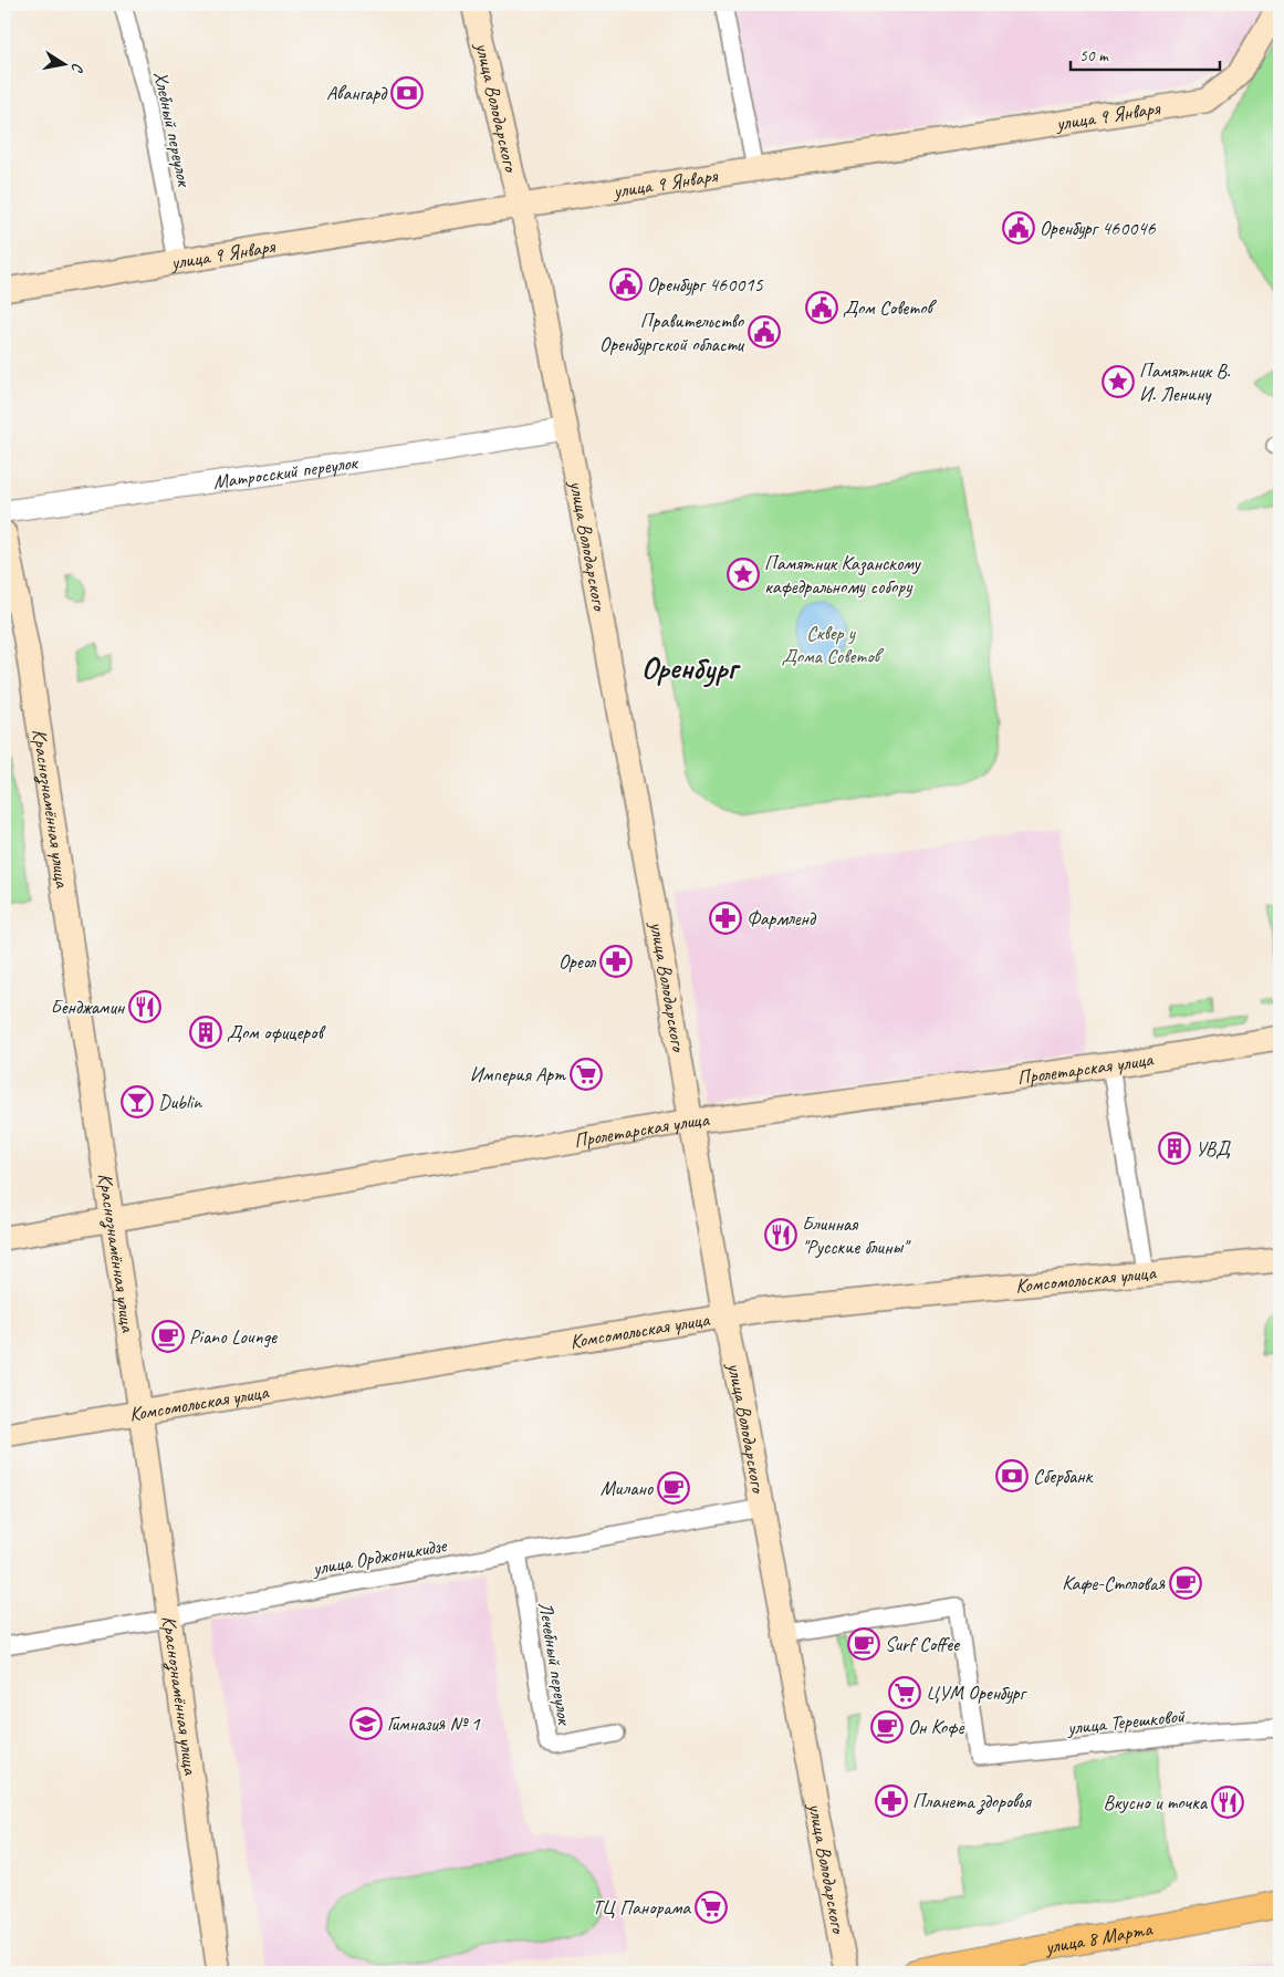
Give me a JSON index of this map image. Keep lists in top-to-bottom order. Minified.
{"streets":{"main road":["улица Володарского","улица 9 Января","Краснознамённая улица","Пролетарская улица","Комсомольская улица","улица 8 Марта"],"street":["Хлебный переулок","Матросский переулок","улица Орджоникидзе","Лечебный переулок","улица Терешковой"]},"crossings":[["улица Володарского","улица 9 Января"],["улица Володарского","Матросский переулок"],["улица Володарского","Пролетарская улица"],["улица Володарского","Комсомольская улица"],["улица Володарского","улица Орджоникидзе"],["улица Володарского","улица Терешковой"],["улица 9 Января","Хлебный переулок"],["Краснознамённая улица","Пролетарская улица"],["Краснознамённая улица","Комсомольская улица"],["Краснознамённая улица","улица Орджоникидзе"],["улица Орджоникидзе","Лечебный переулок"]],"districts":["Оренбург"],"parks":["Сквер у Дома Советов"],"places":{"bank":["Авангард","Сбербанк"],"public building":["Оренбург 460046","Оренбург 460015","Дом Советов","Правительство Оренбургской области"],"place":["Памятник В. И. Ленину","Памятник Казанскому кафедральному собору"],"pharmacy":["Фармленд","Ореол","Планета здоровья"],"restaurant":["Бенджамин","Блинная \"Русские блины\"","Вкусно и точка"],"building":["Дом офицеров","УВД"],"supermarket":["Империя Арт","ЦУМ Оренбург","ТЦ Панорама"],"bar":["Dublin"],"cafe":["Piano Lounge","Милано","Кафе-Столовая","Surf Coffee","Он Кофе"],"school or university":["Гимназия № 1"]},"scale_bar":"50 m","north":"right"}
